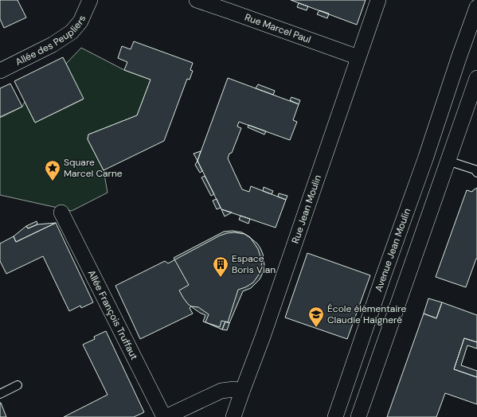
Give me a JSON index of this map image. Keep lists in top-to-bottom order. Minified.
{"streets":{"street":["Rue Marcel Paul","Allée des Peupliers","Rue Jean Moulin","Avenue Jean Moulin","Allée François Truffaut"]},"crossings":[["Rue Marcel Paul","Rue Jean Moulin"]],"places":{"place":["Square Marcel Carne"],"building":["Espace Boris Vian"],"school or university":["École élémentaire Claudie Haigneré"]}}
